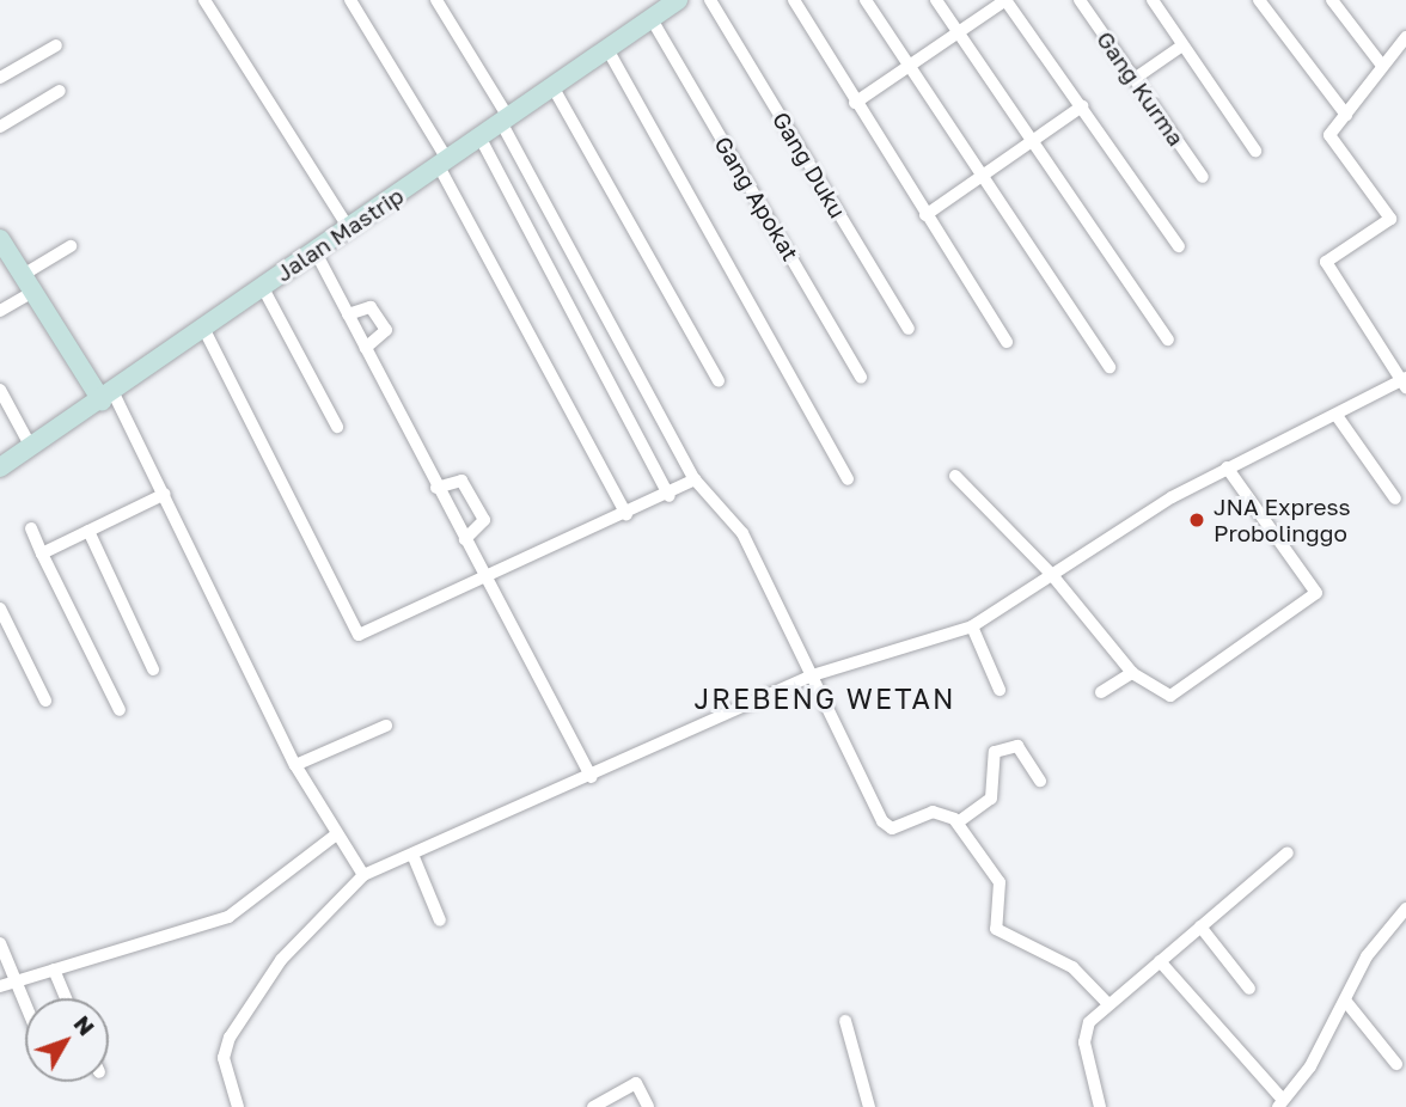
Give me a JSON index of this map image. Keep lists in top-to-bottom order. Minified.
{"streets":{"main road":["Jalan Mastrip"],"street":["Gang Kurma","Gang Duku","Gang Apokat"]},"crossings":[["Gang Apokat","Jalan Mastrip"]],"districts":["JREBENG WETAN"],"places":["JNA Express Probolinggo"],"north":"top right"}
